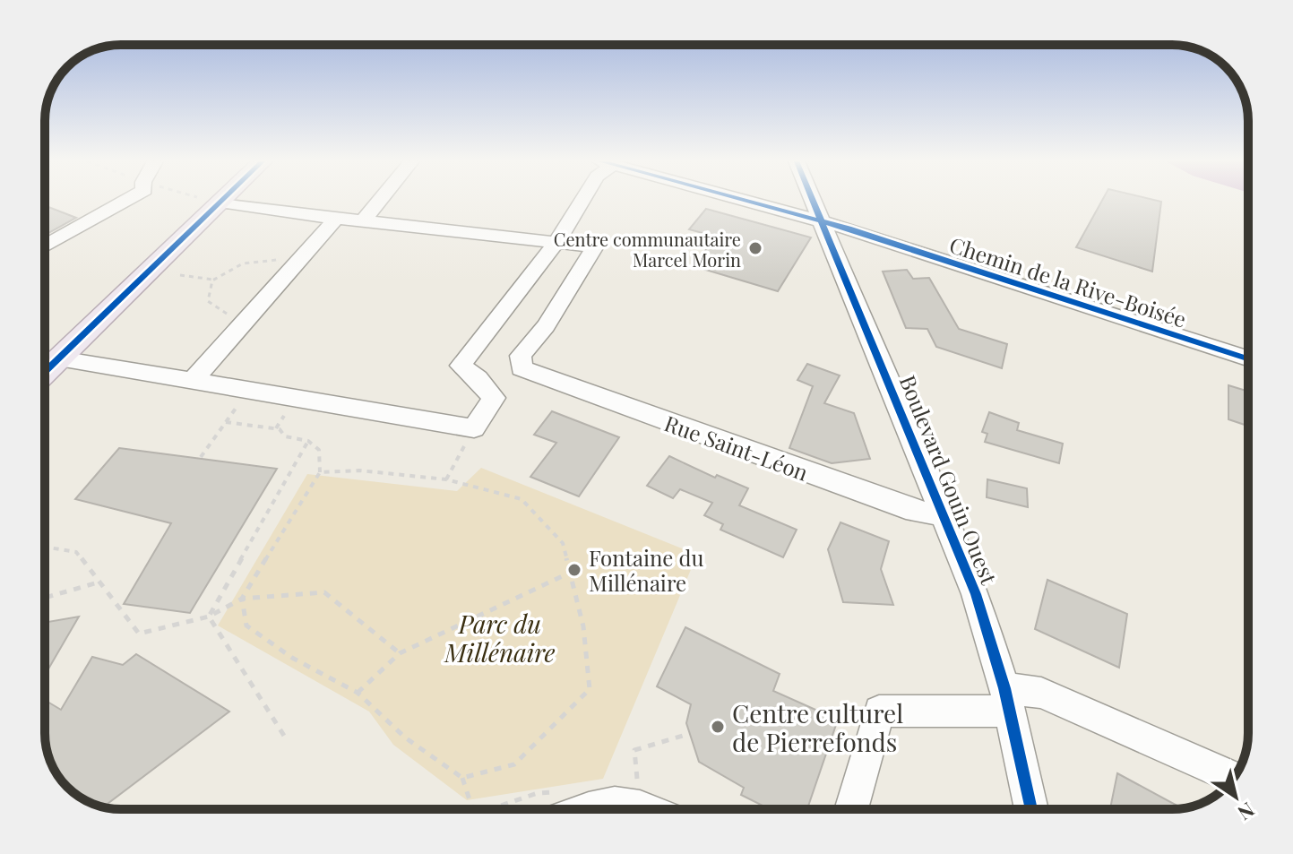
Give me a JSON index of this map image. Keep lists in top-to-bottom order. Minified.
{"streets":{"street":["Chemin de la Rive-Boisée","Rue Saint-Léon","Boulevard Gouin Ouest"]},"crossings":[["Chemin de la Rive-Boisée","Boulevard Gouin Ouest"],["Rue Saint-Léon","Boulevard Gouin Ouest"]],"parks":["Parc du Millénaire"],"places":["Centre communautaire Marcel Morin","Fontaine du Millénaire","Centre culturel de Pierrefonds"],"north":"bottom right"}
